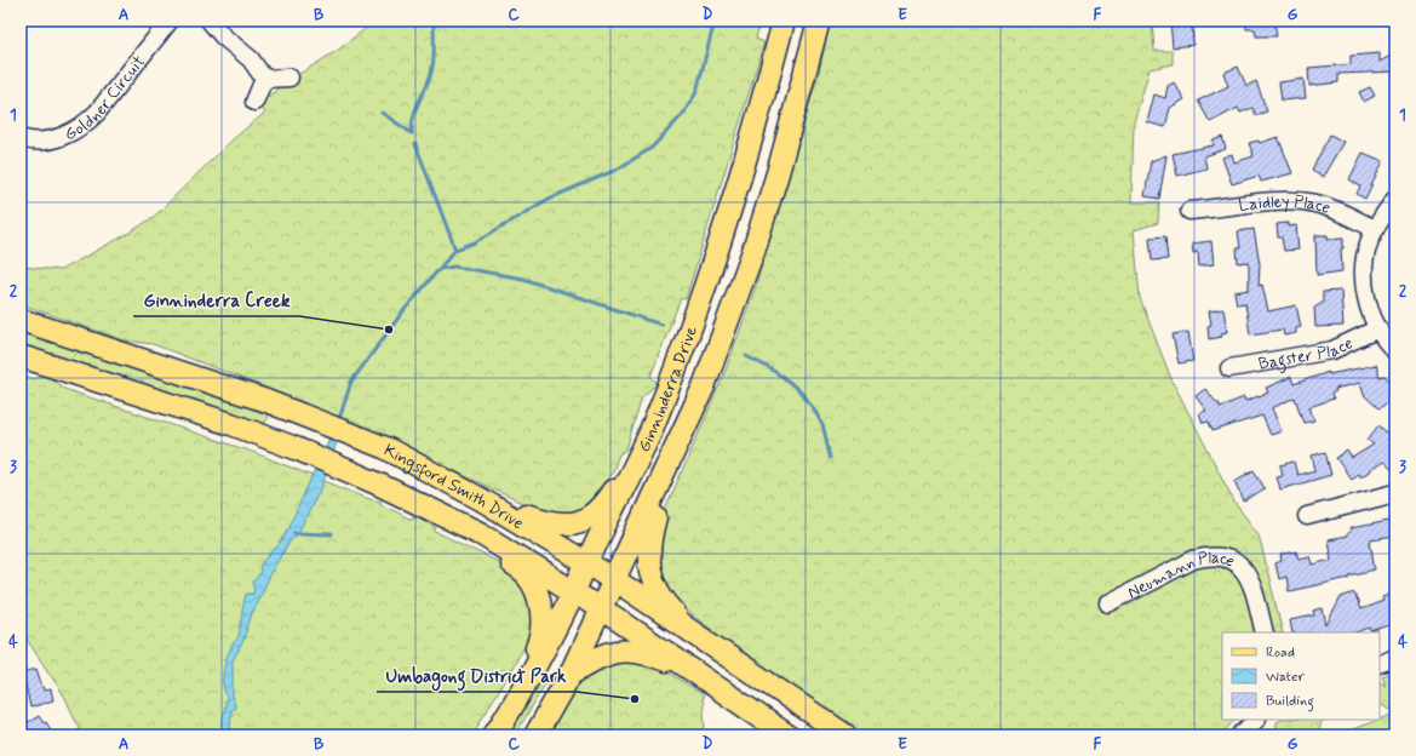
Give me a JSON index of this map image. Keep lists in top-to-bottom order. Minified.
{"streets":{"main road":["Ginninderra Drive","Kingsford Smith Drive"],"street":["Goldner Circuit","Laidley Place","Bagster Place","Neumann Place"]},"crossings":[["Ginninderra Drive","Kingsford Smith Drive"]],"places":["Ginninderra Creek","Umbagong District Park"],"legend":["Road","Water","Building"],"grid":{"columns":["A","B","C","D","E","F","G"],"rows":["1","2","3","4"]}}
